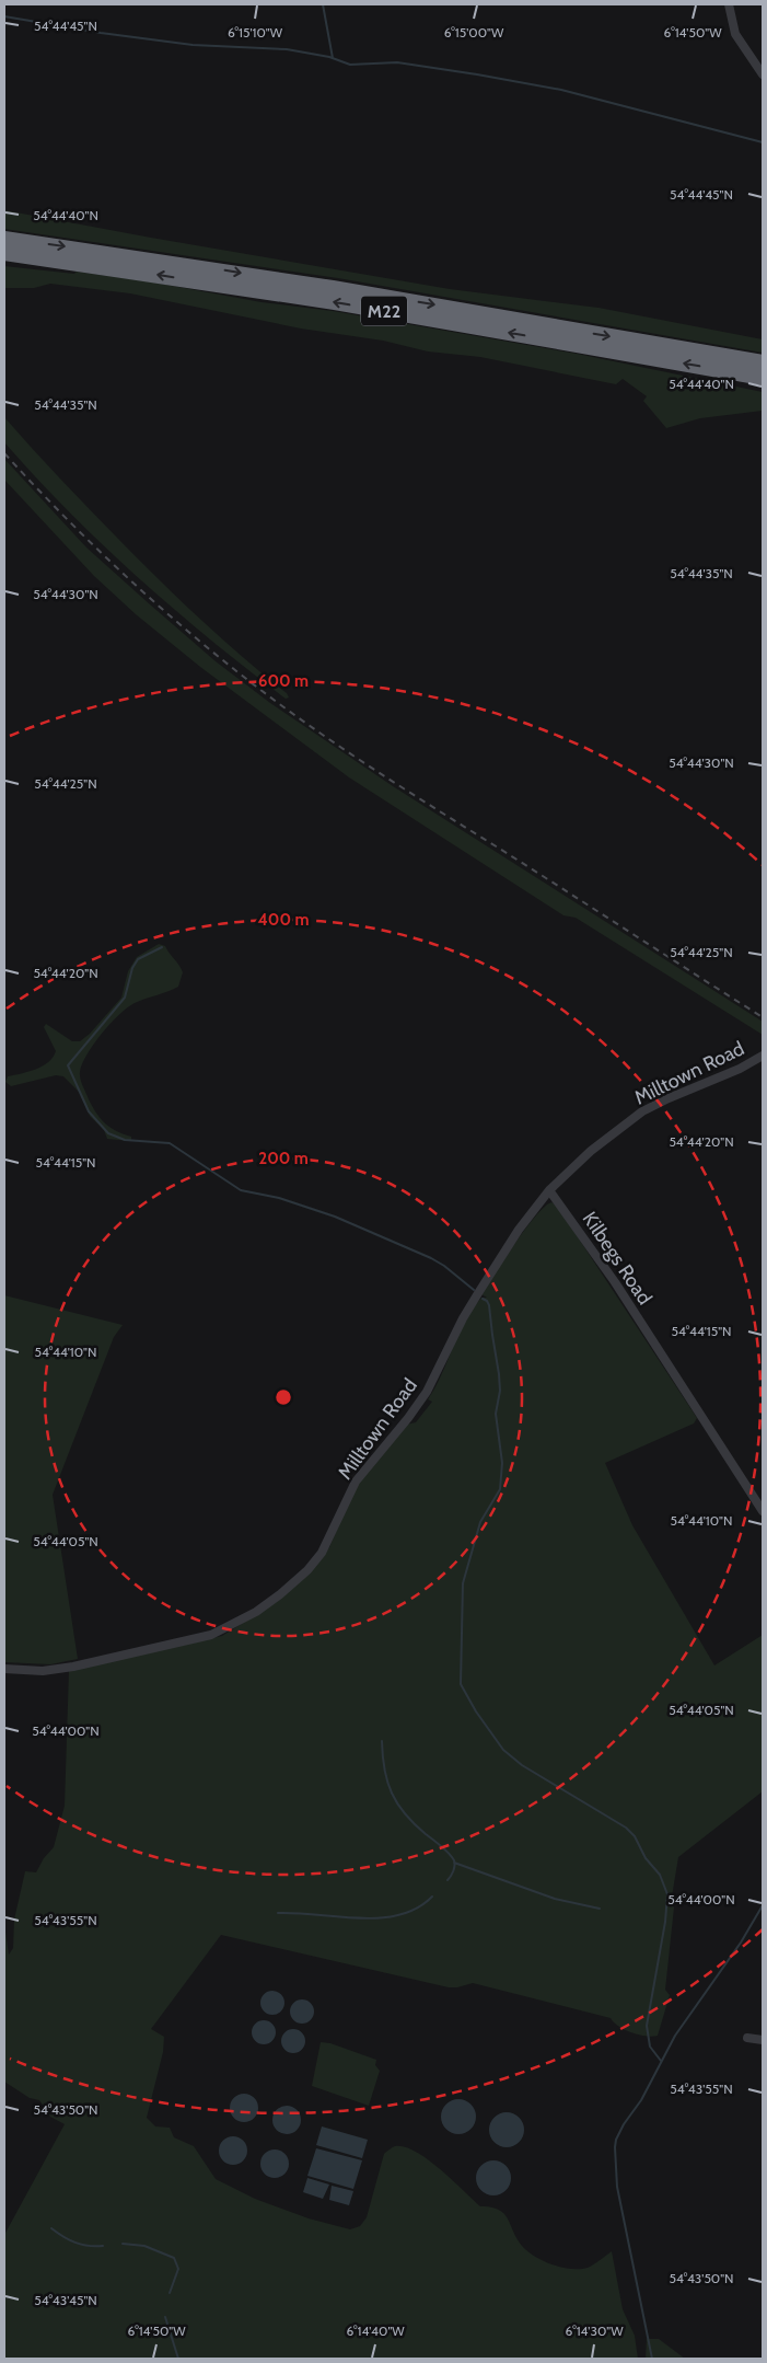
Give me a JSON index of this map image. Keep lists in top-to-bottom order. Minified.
{"streets":{"highway":["M22"],"street":["Milltown Road","Kilbegs Road"]},"crossings":[["Milltown Road","Kilbegs Road"]],"coordinates":["54°44'45\"N","6°15'10\"W","6°15'00\"W","6°14'50\"W","54°44'40\"N","54°44'35\"N","54°44'30\"N","54°44'25\"N","54°44'20\"N","54°44'15\"N","54°44'10\"N","54°44'05\"N","54°44'00\"N","54°43'55\"N","54°43'50\"N","54°43'45\"N","6°14'40\"W","6°14'30\"W"],"rings":["600 m","400 m","200 m"]}
